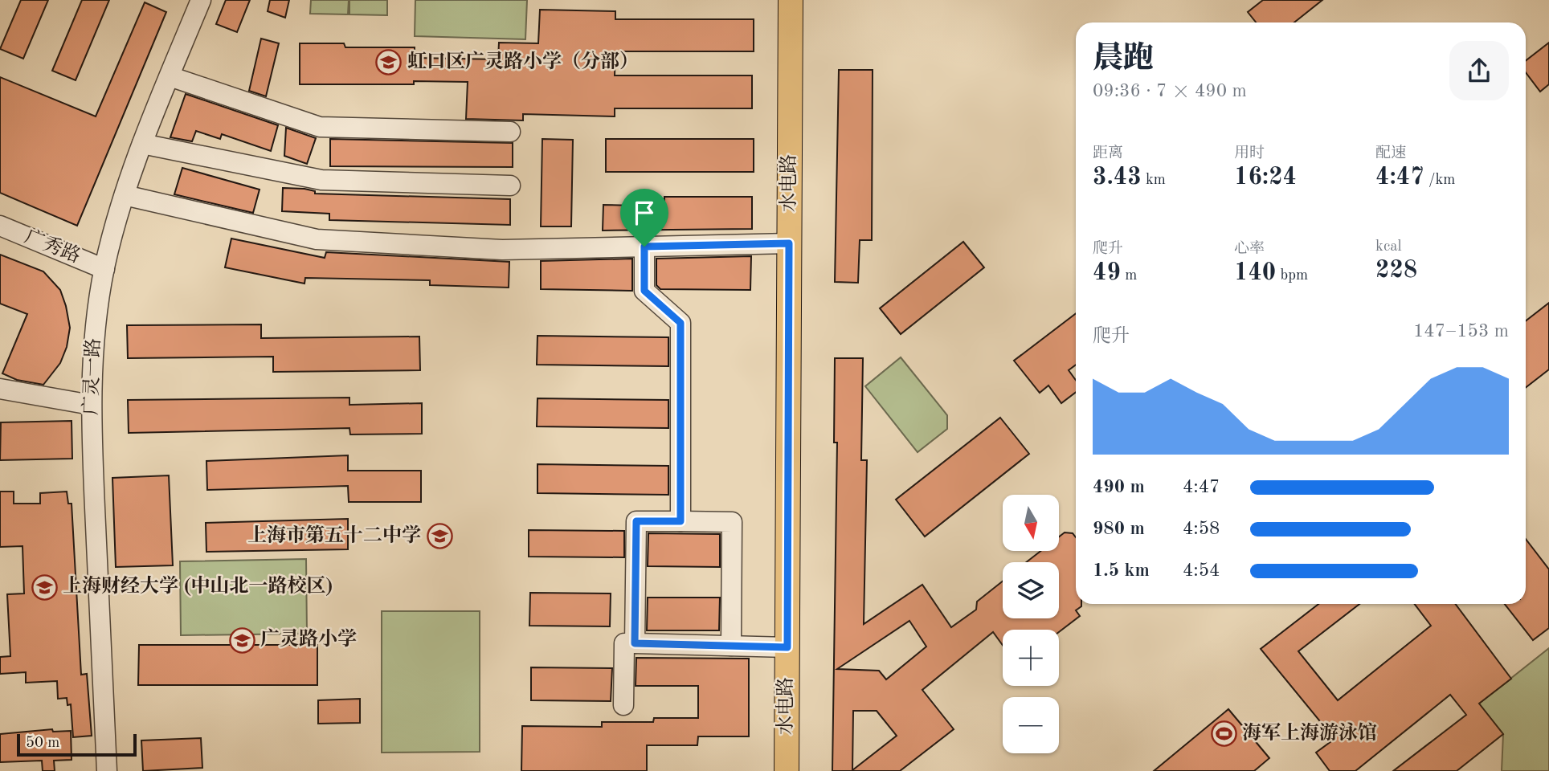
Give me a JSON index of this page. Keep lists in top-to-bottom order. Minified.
{"streets":{"main road":["水电路"],"street":["广秀路","广灵一路"]},"crossings":[["广秀路","广灵一路"]],"places":{"school or university":["虹口区广灵路小学（分部）","上海市第五十二中学","上海财经大学 (中山北一路校区)","广灵路小学"],"sports":["海军上海游泳馆"]},"scale_bar":"50 m","north":"bottom","page":{"heading":["晨跑","09:36 · 7 × 490 m"],"stats":[["距离","3.43 km"],["用时","16:24"],["配速","4:47 /km"],["爬升","49 m"],["心率","140 bpm"],["kcal","228"]],"chart":["爬升","147–153 m"],"list":[{"name":"490 m","note":"4:47"},{"name":"980 m","note":"4:58"},{"name":"1.5 km","note":"4:54"}],"map_buttons":["+","−"],"scale":"50 m"}}
